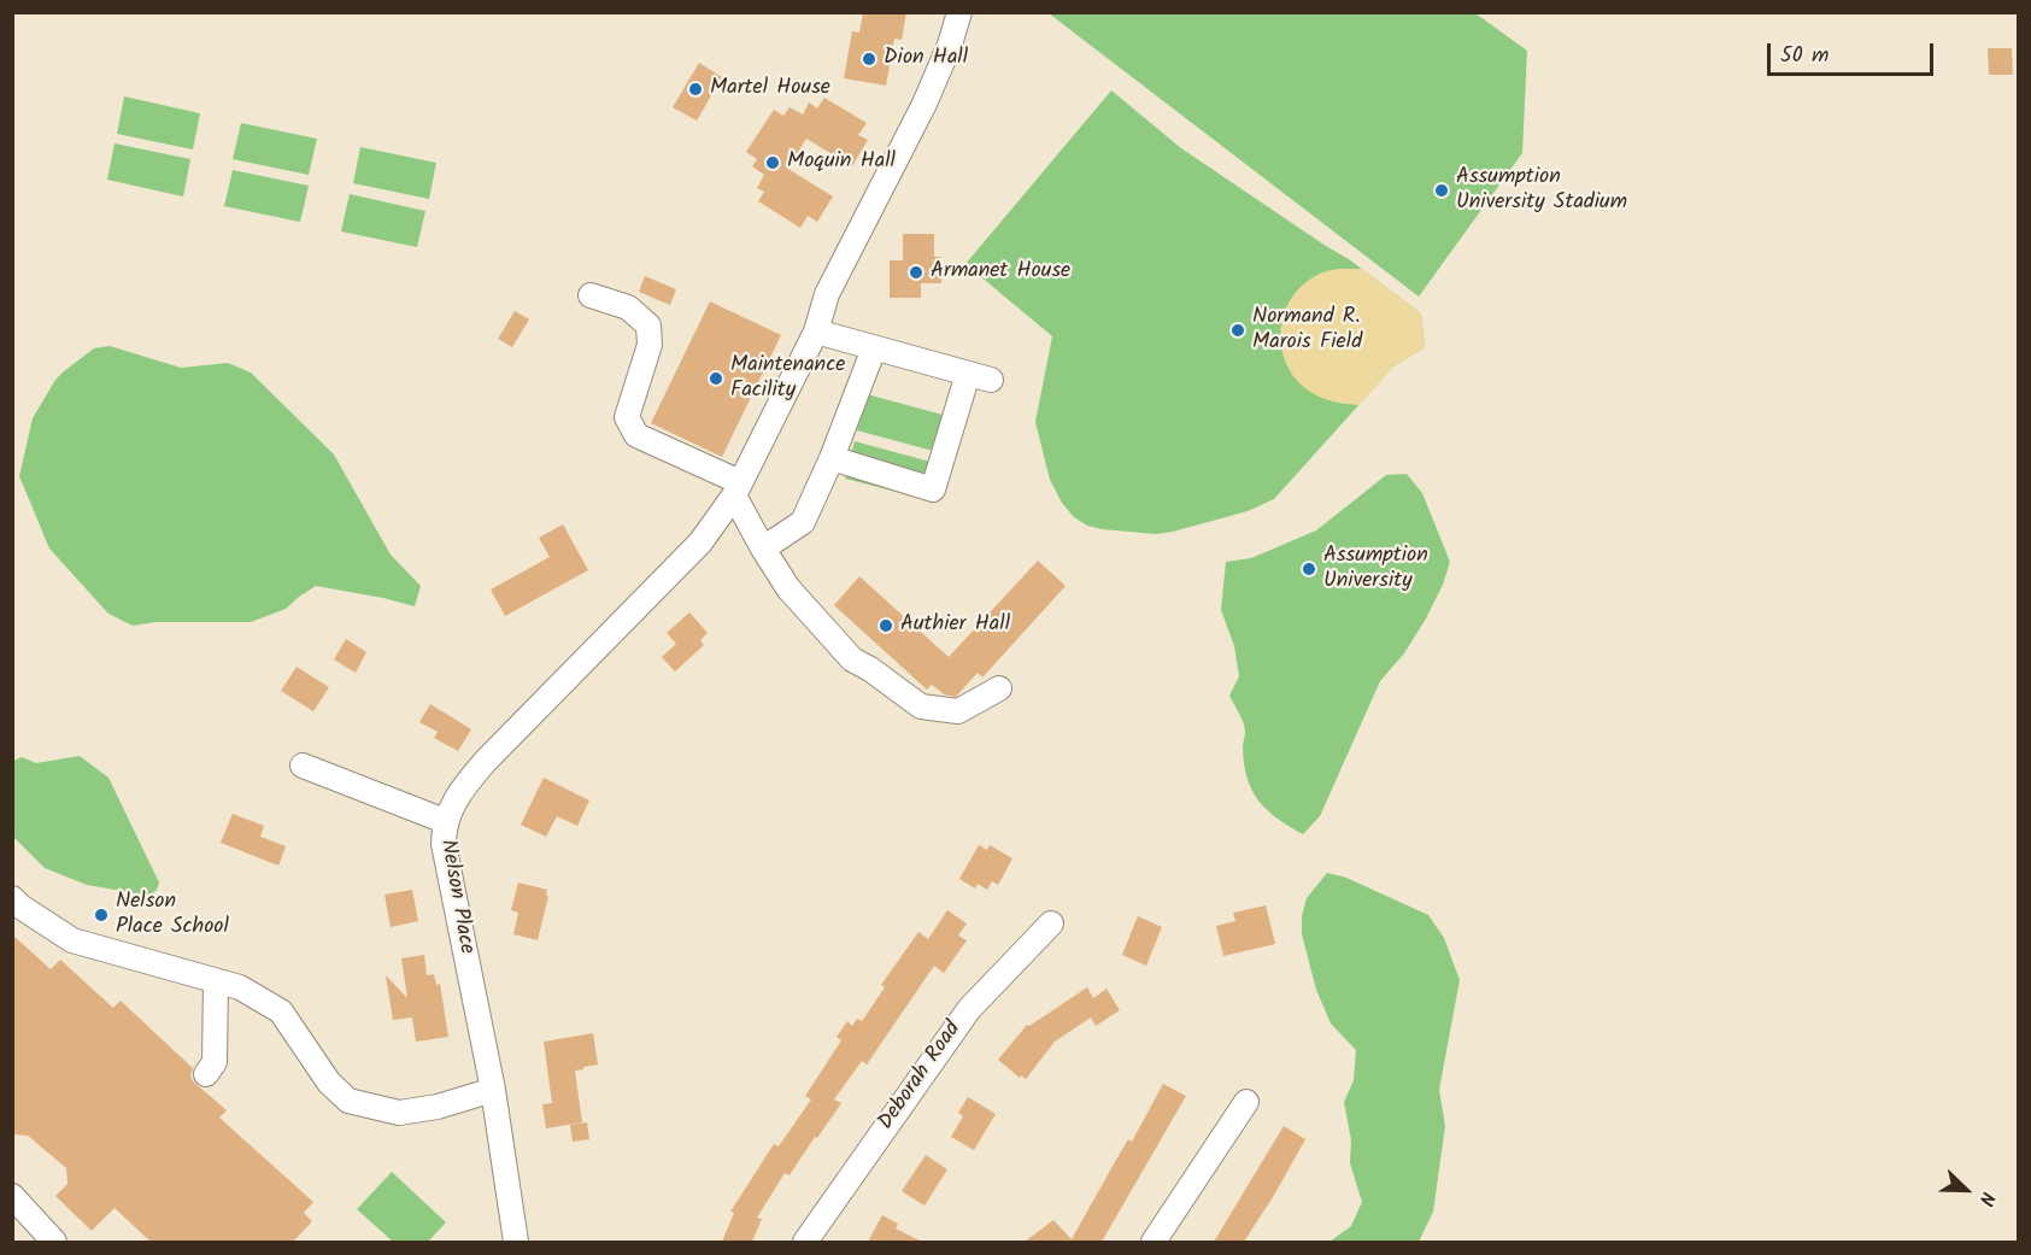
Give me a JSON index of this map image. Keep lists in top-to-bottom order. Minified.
{"streets":{"street":["Nelson Place","Deborah Road"]},"places":["Dion Hall","Martel House","Moquin Hall","Assumption University Stadium","Armanet House","Normand R. Marois Field","Maintenance Facility","Assumption University","Authier Hall","Nelson Place School"],"scale_bar":"50 m","north":"bottom right"}
